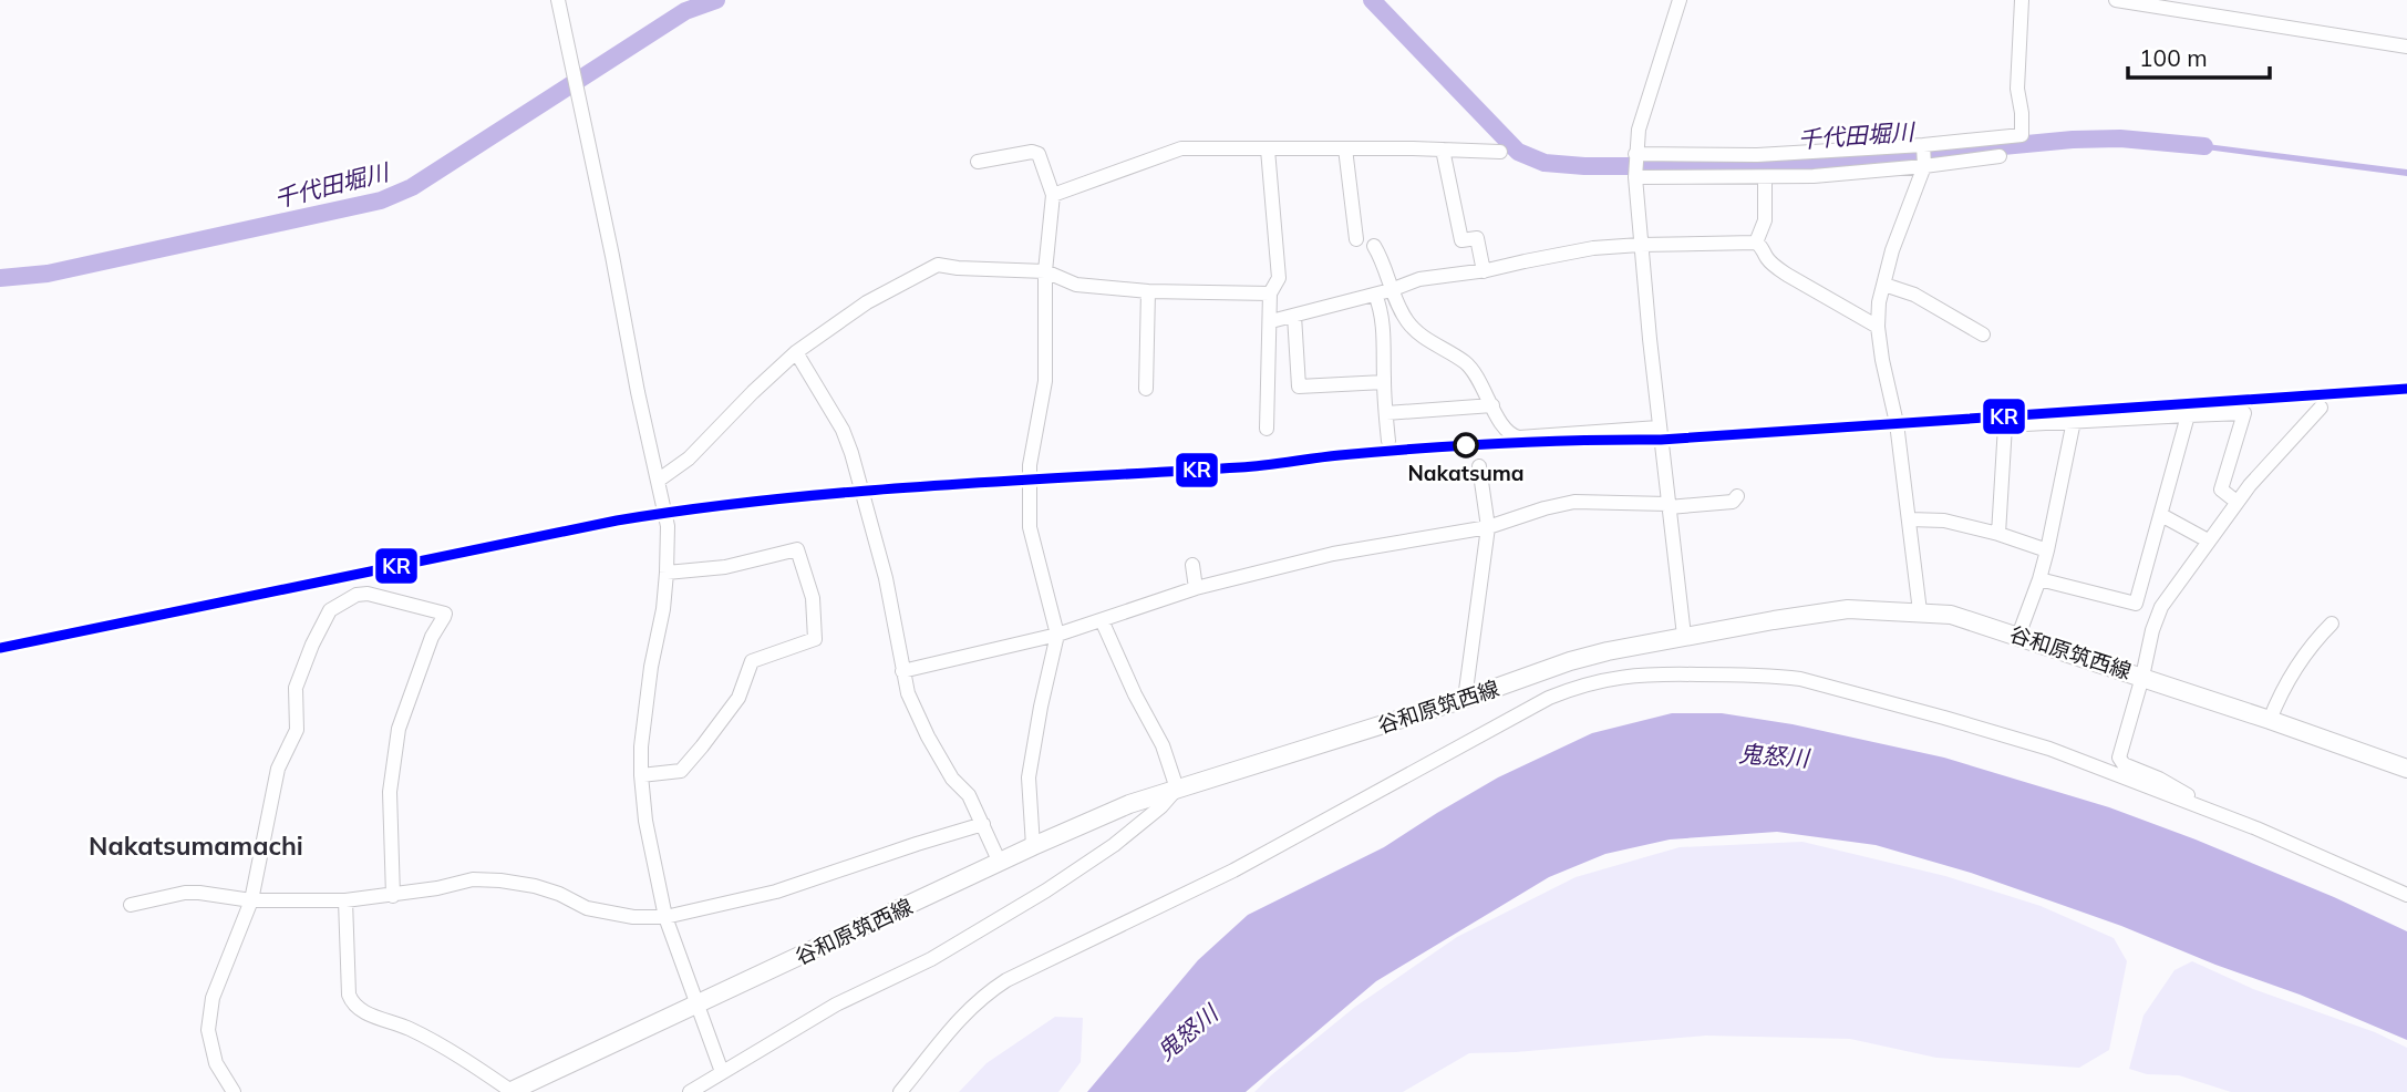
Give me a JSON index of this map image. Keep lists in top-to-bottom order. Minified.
{"streets":{"main road":["谷和原筑西線"]},"districts":["Nakatsumamachi"],"water":["千代田堀川","鬼怒川"],"places":["Nakatsuma"],"lines":["transit line KR"],"scale_bar":"100 m"}
